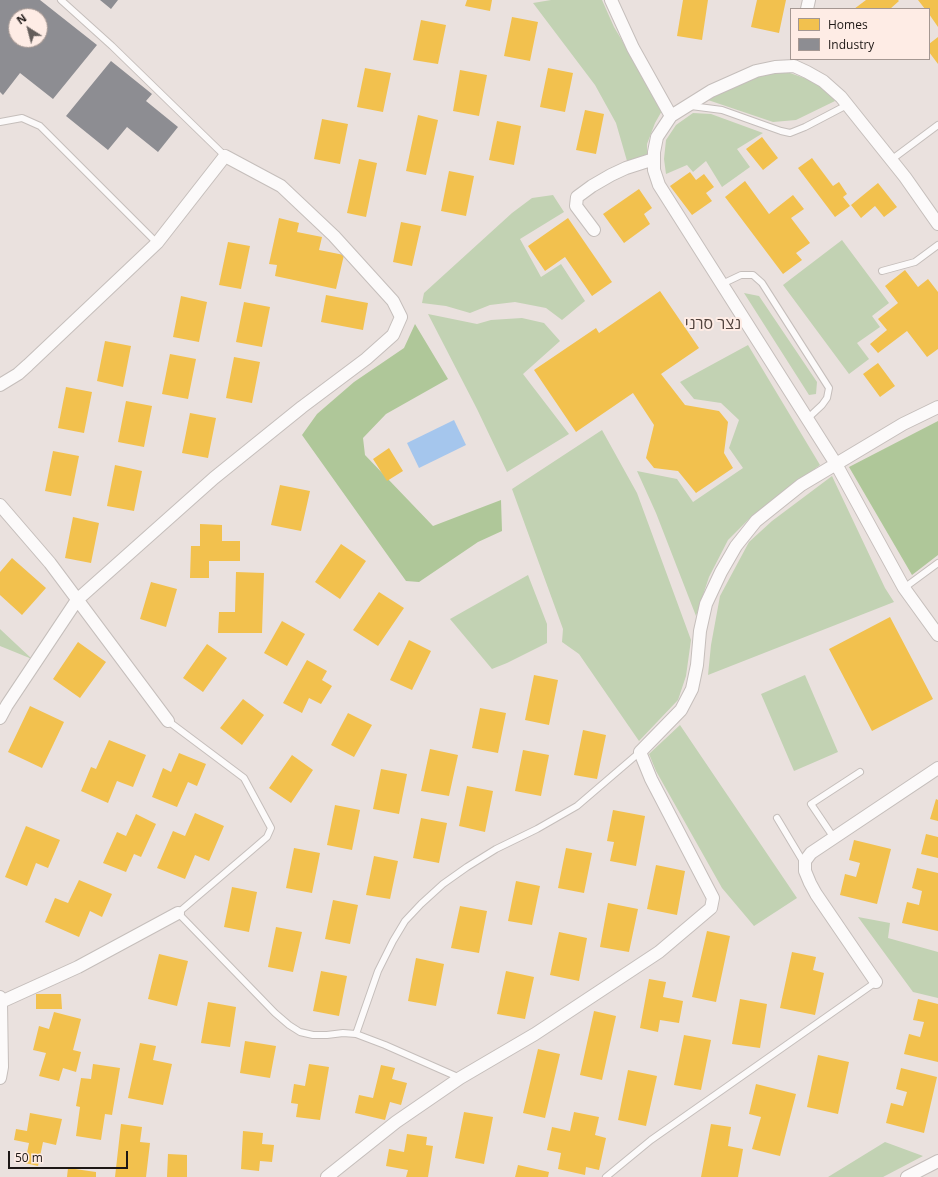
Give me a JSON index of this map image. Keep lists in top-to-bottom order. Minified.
{"districts":["נצר סרני"],"legend":["Homes","Industry"],"scale_bar":"50 m","north":"top left"}
